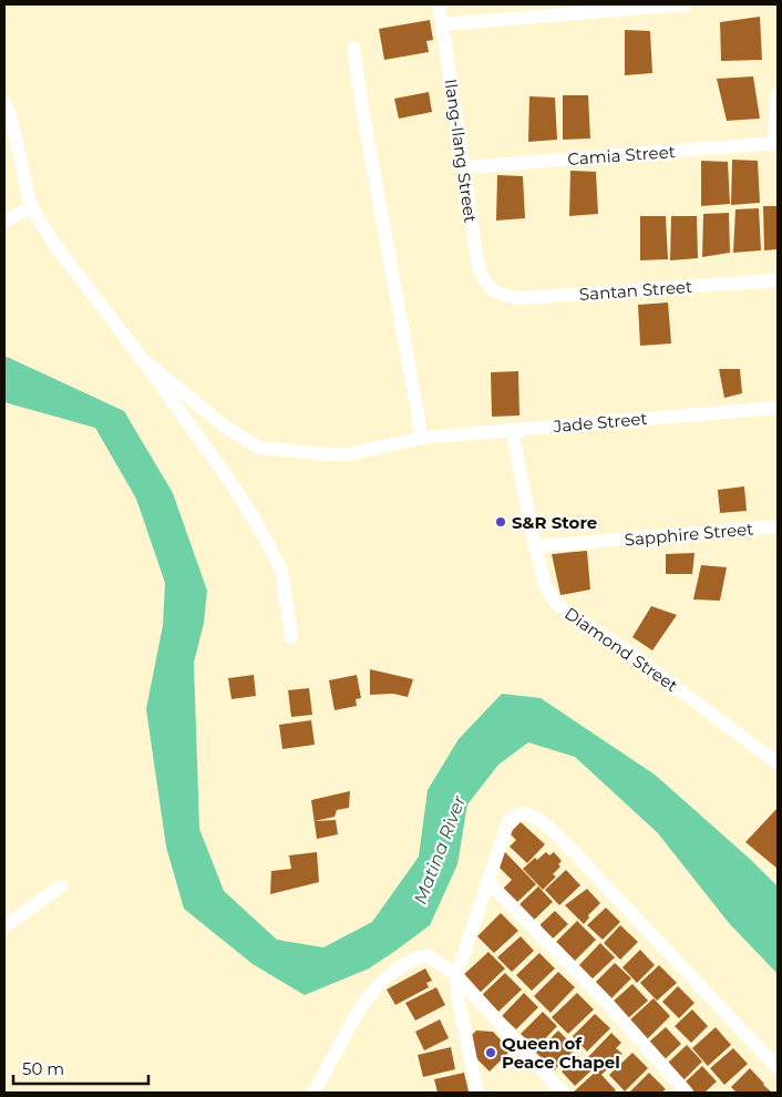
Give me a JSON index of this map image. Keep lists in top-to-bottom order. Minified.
{"streets":{"street":["Ilang-Ilang Street","Camia Street","Santan Street","Jade Street","Sapphire Street","Diamond Street"]},"crossings":[["Ilang-Ilang Street","Camia Street"],["Ilang-Ilang Street","Santan Street"],["Jade Street","Diamond Street"],["Sapphire Street","Diamond Street"]],"water":["Matina River"],"places":["S&R Store","Queen of Peace Chapel"],"scale_bar":"50 m"}
